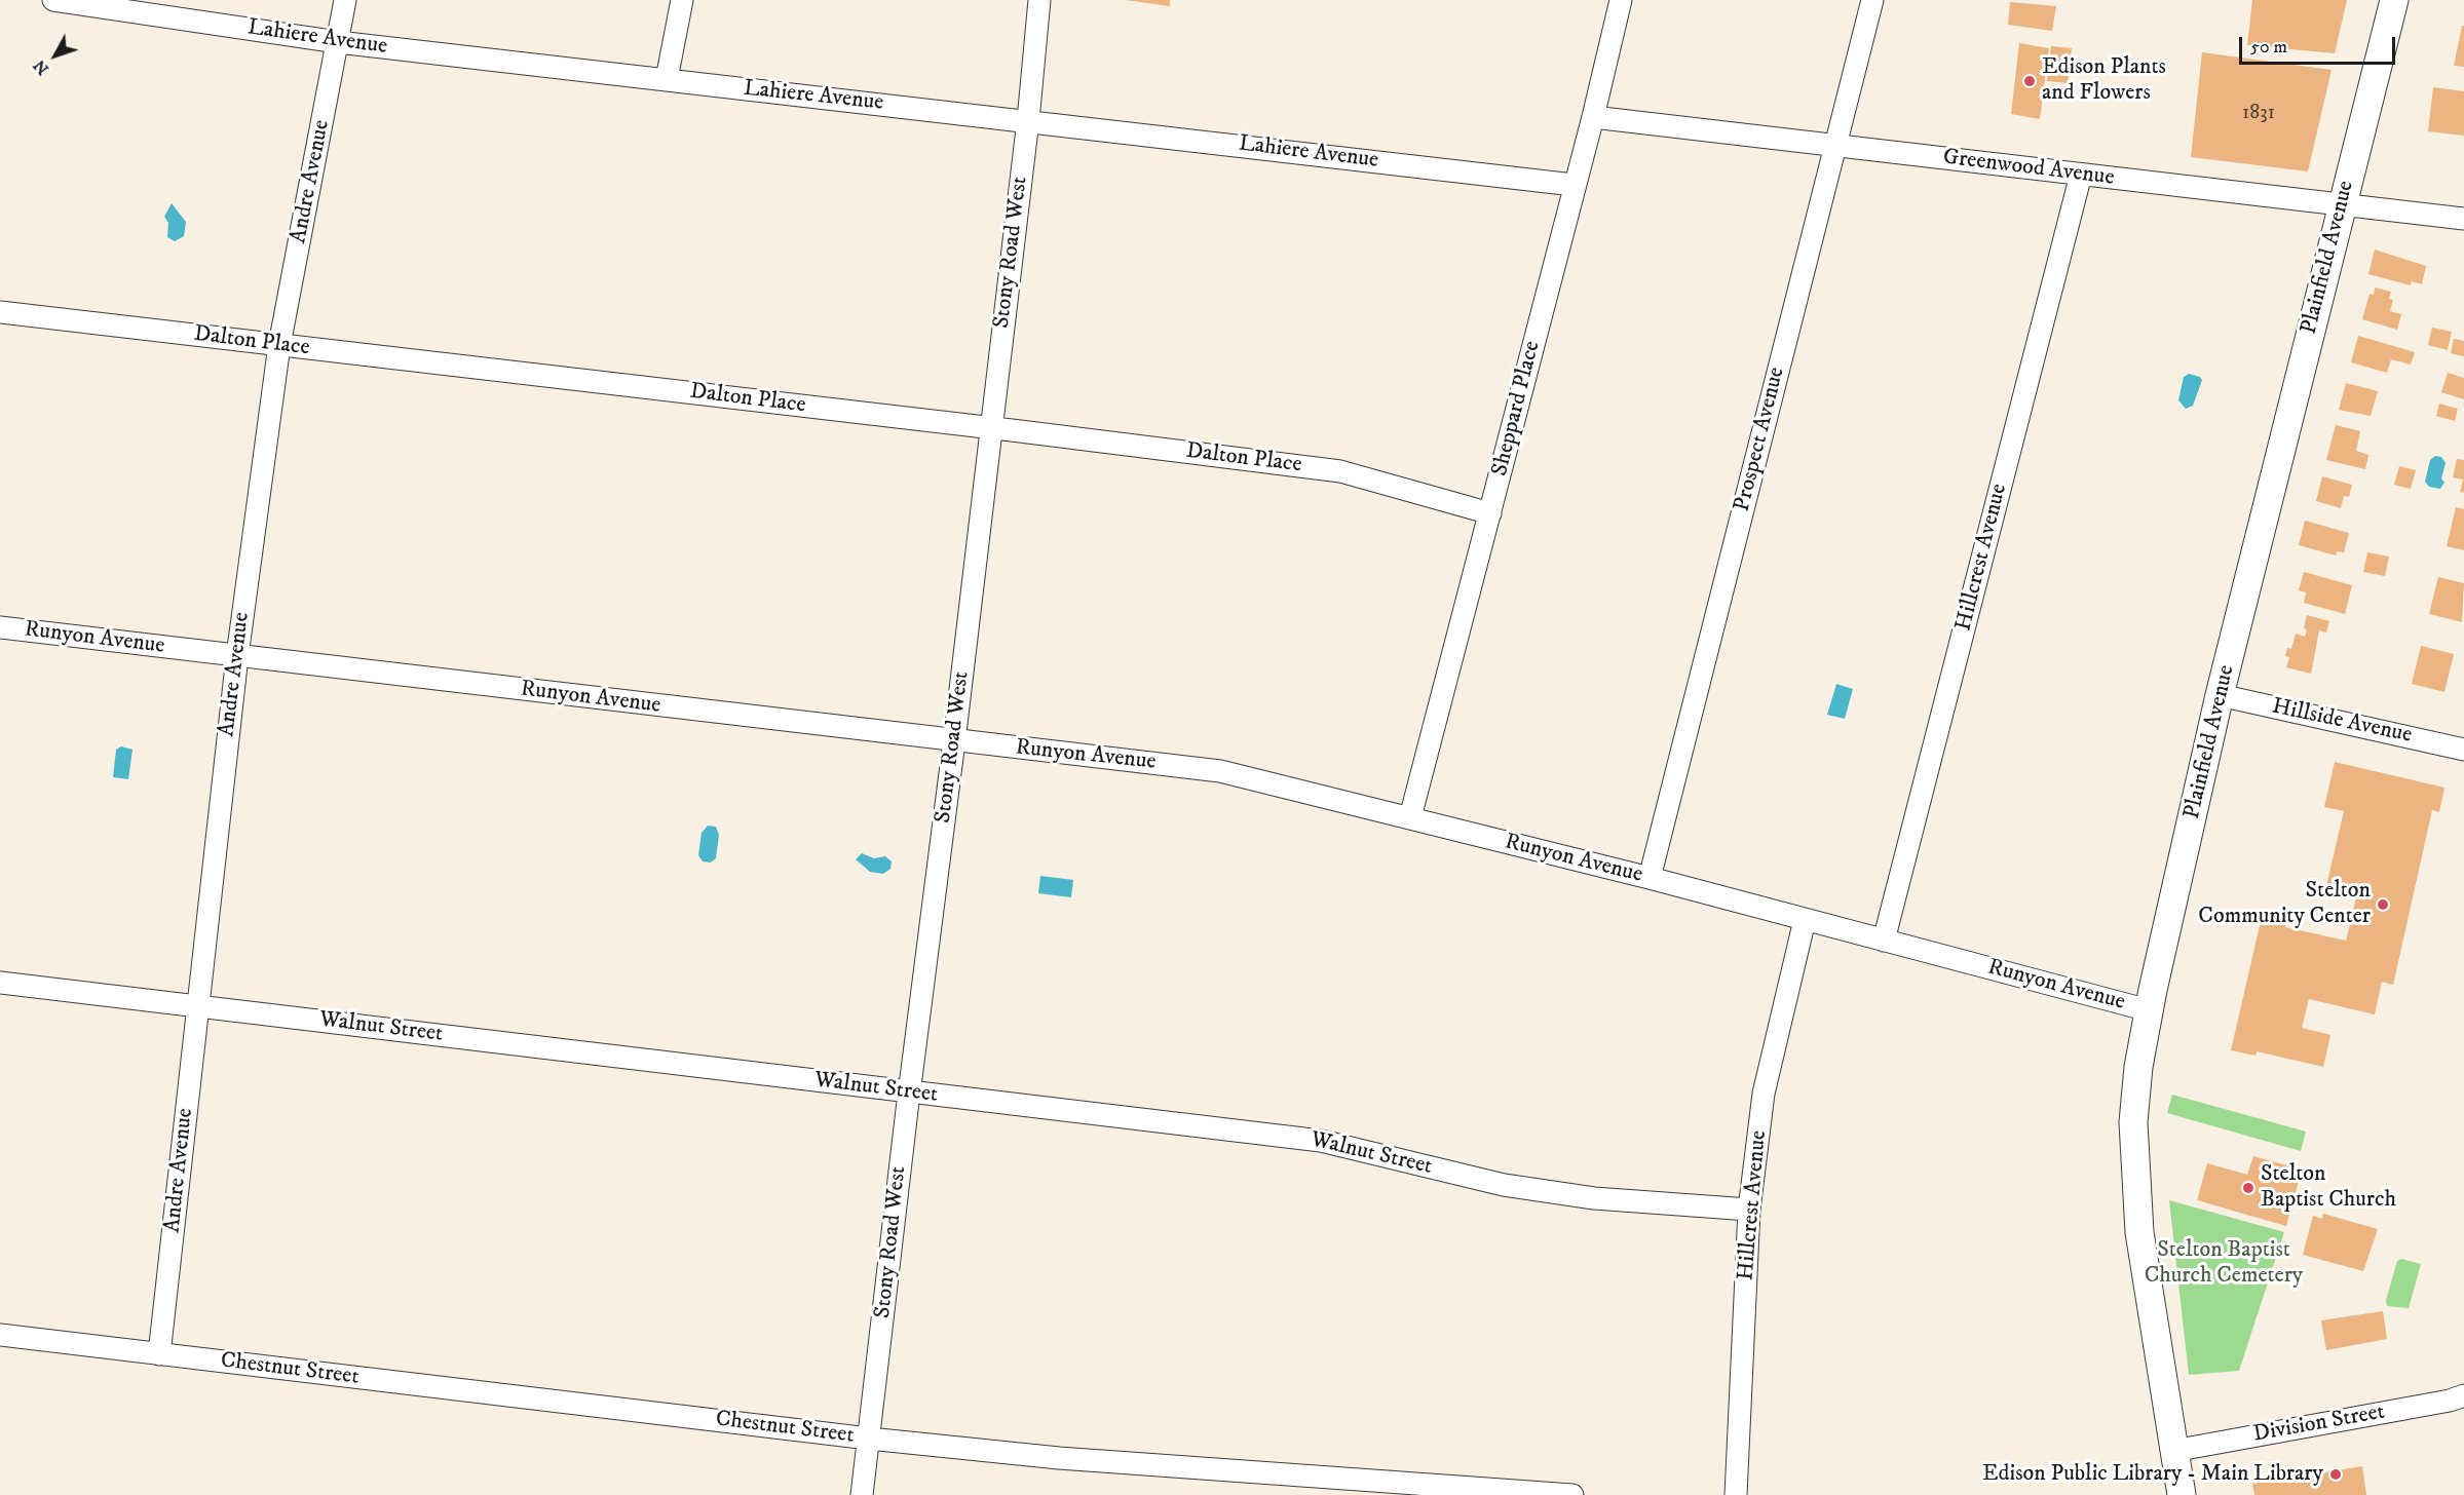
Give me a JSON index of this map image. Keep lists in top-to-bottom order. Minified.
{"streets":{"main road":["Plainfield Avenue"],"street":["Lahiere Avenue","Greenwood Avenue","Andre Avenue","Stony Road West","Dalton Place","Sheppard Place","Prospect Avenue","Hillcrest Avenue","Runyon Avenue","Hillside Avenue","Walnut Street","Chestnut Street","Division Street"]},"crossings":[["Lahiere Avenue","Andre Avenue"],["Lahiere Avenue","Stony Road West"],["Lahiere Avenue","Sheppard Place"],["Greenwood Avenue","Plainfield Avenue"],["Greenwood Avenue","Sheppard Place"],["Greenwood Avenue","Prospect Avenue"],["Greenwood Avenue","Hillcrest Avenue"],["Andre Avenue","Dalton Place"],["Andre Avenue","Runyon Avenue"],["Andre Avenue","Walnut Street"],["Andre Avenue","Chestnut Street"],["Stony Road West","Dalton Place"],["Stony Road West","Runyon Avenue"],["Stony Road West","Walnut Street"],["Stony Road West","Chestnut Street"],["Plainfield Avenue","Runyon Avenue"],["Plainfield Avenue","Hillside Avenue"],["Plainfield Avenue","Division Street"],["Dalton Place","Sheppard Place"],["Sheppard Place","Runyon Avenue"],["Prospect Avenue","Runyon Avenue"],["Hillcrest Avenue","Runyon Avenue"],["Hillcrest Avenue","Walnut Street"]],"parks":["Stelton Baptist Church Cemetery"],"places":["Edison Plants and Flowers","Stelton Community Center","Stelton Baptist Church","Edison Public Library - Main Library"],"house_numbers":["1831"],"scale_bar":"50 m","north":"bottom left"}
